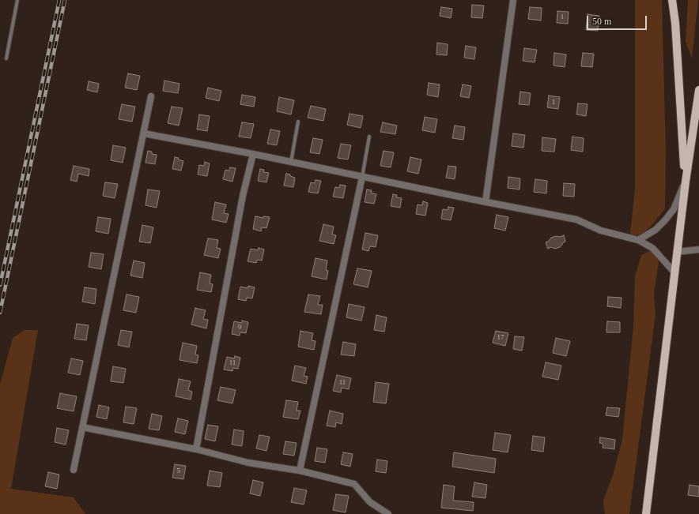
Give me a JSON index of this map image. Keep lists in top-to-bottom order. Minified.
{"house_numbers":["1","1","9","17","11","11","5"],"scale_bar":"50 m"}
